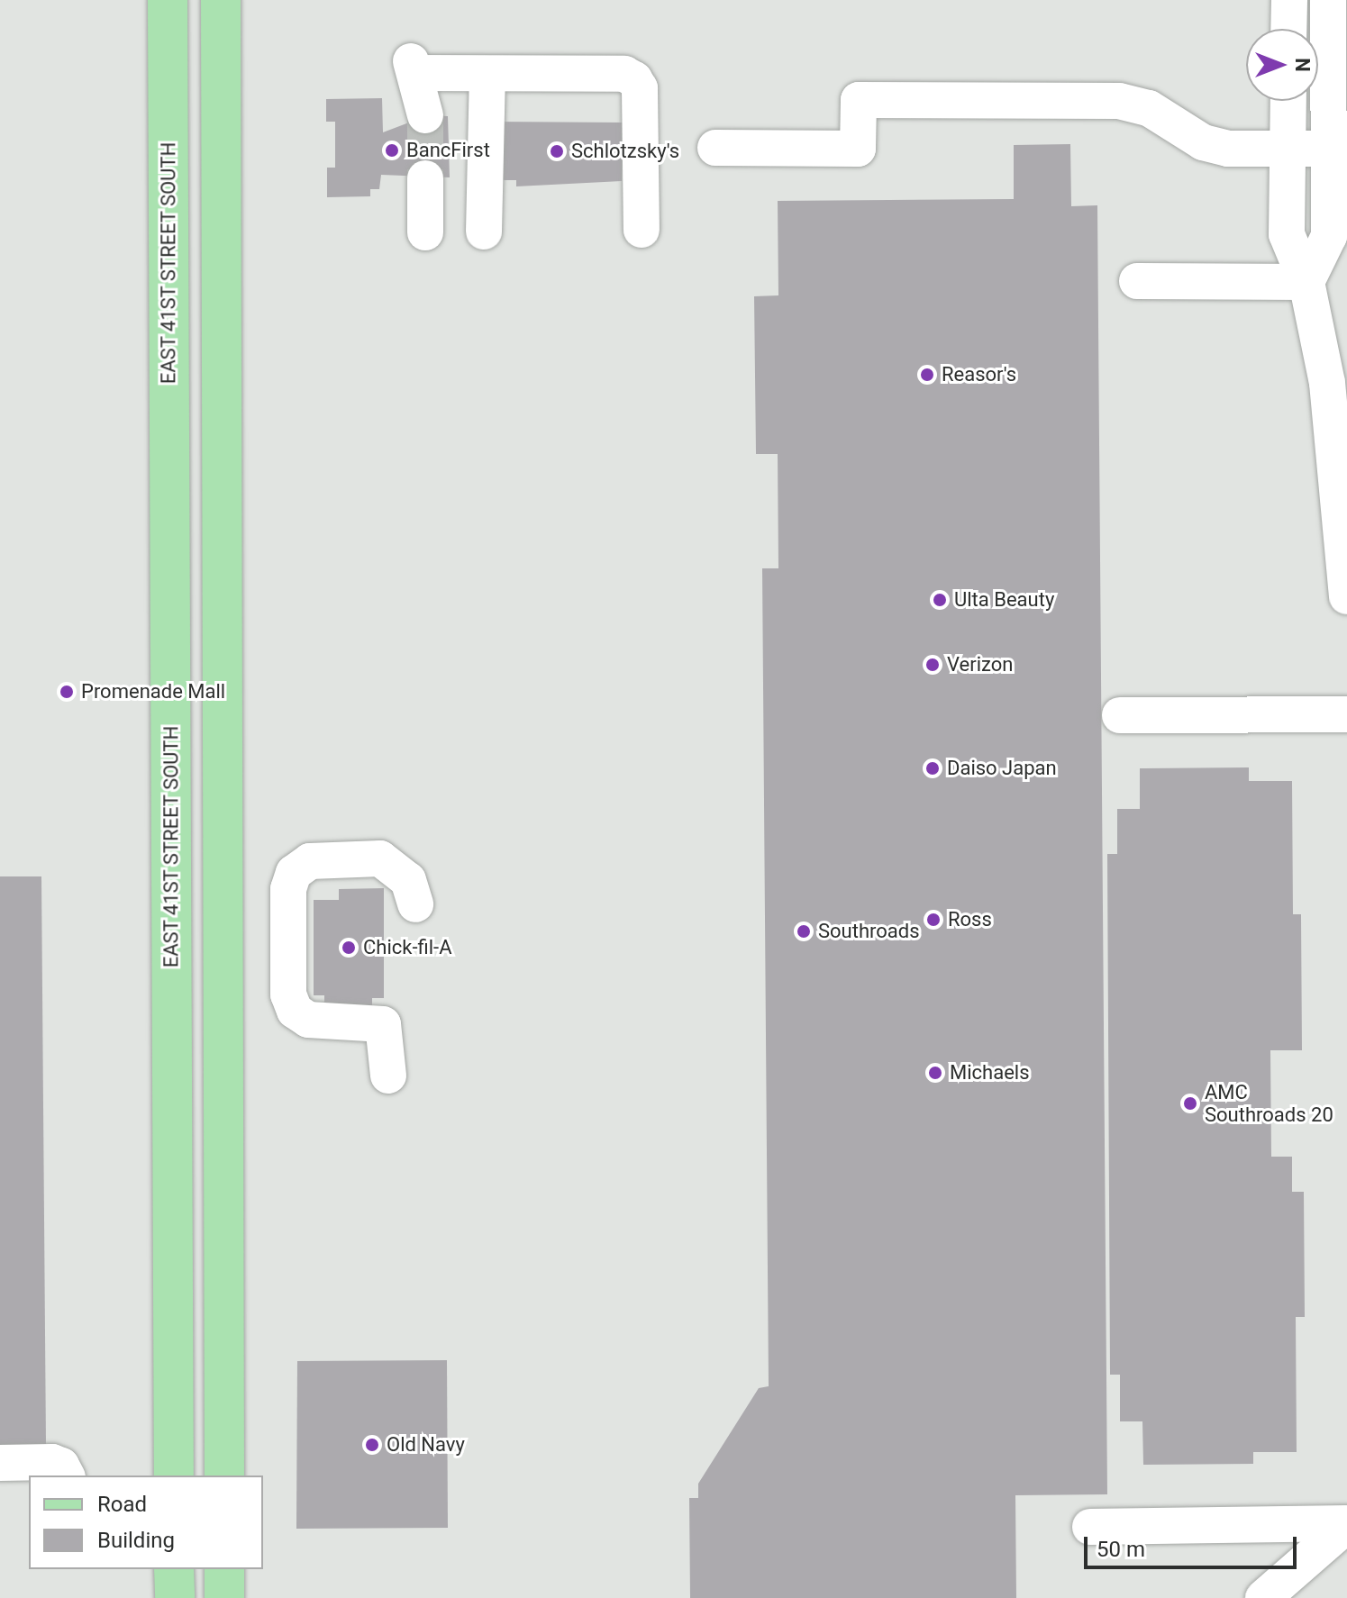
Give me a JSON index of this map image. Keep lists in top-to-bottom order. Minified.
{"streets":{"main road":["EAST 41ST STREET SOUTH"]},"places":["BancFirst","Schlotzsky's","Reasor's","Ulta Beauty","Verizon","Promenade Mall","Daiso Japan","Ross","Southroads","Chick-fil-A","Michaels","AMC Southroads 20","Old Navy"],"legend":["Road","Building"],"scale_bar":"50 m","north":"right"}
